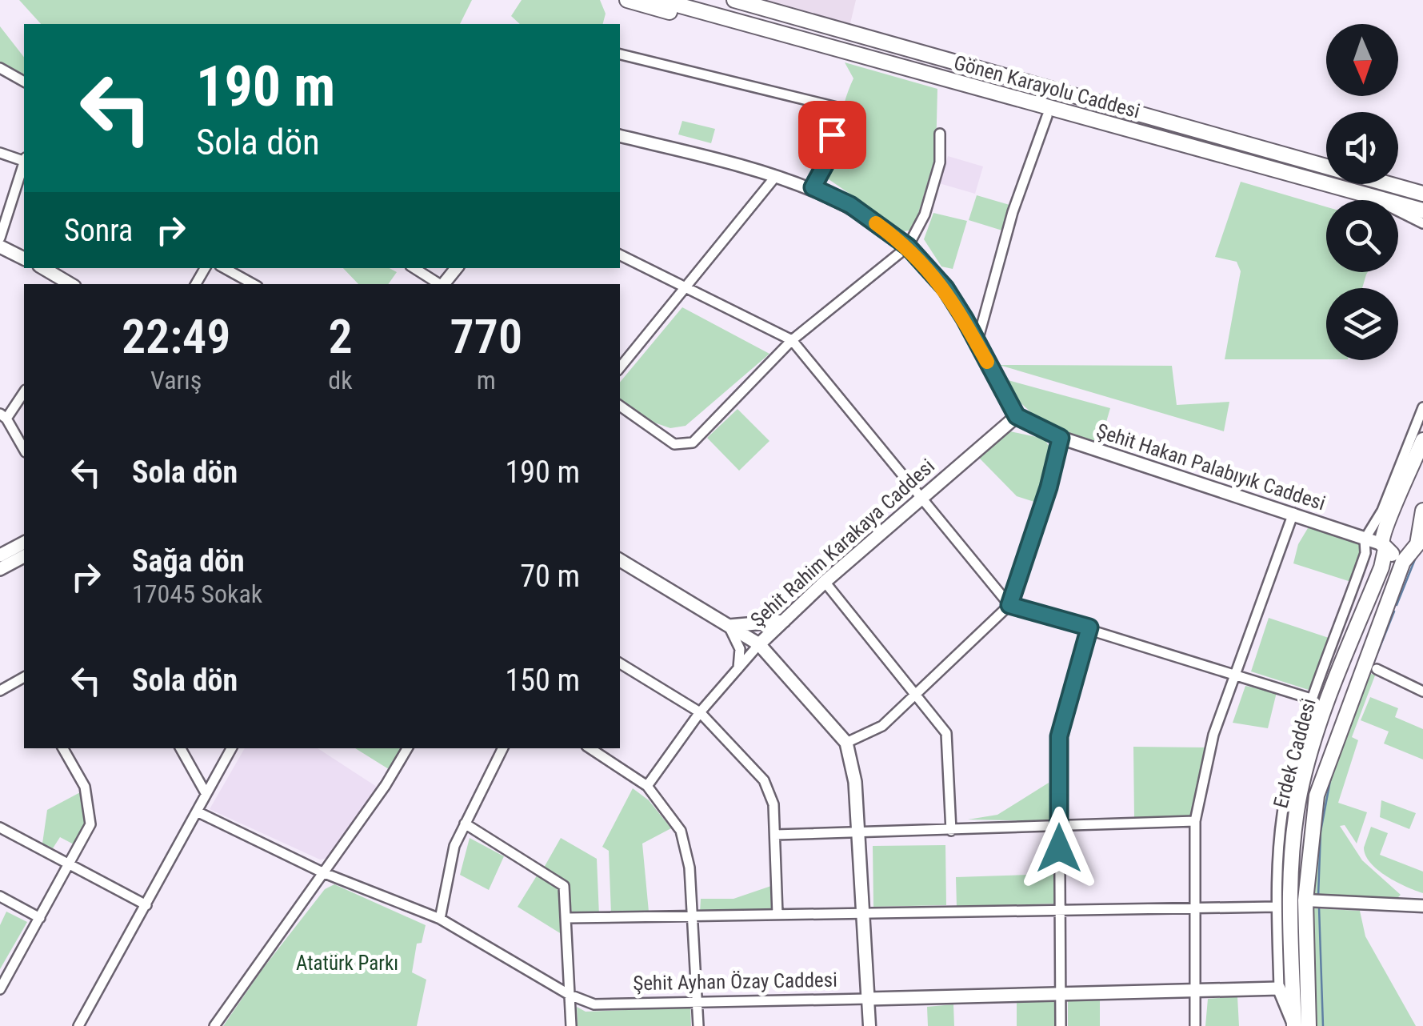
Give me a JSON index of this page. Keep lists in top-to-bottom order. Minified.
{"streets":{"highway":["Gönen Karayolu Caddesi","Erdek Caddesi"],"main road":["Şehit Hakan Palabıyık Caddesi","Şehit Rahim Karakaya Caddesi","Şehit Ayhan Özay Caddesi"]},"crossings":[["Şehit Hakan Palabıyık Caddesi","Şehit Rahim Karakaya Caddesi"],["Şehit Hakan Palabıyık Caddesi","Erdek Caddesi"]],"parks":["Atatürk Parkı"],"north":"bottom","page":{"turn":["190 m","Sola dön"],"then":"Sonra","eta":["22:49","Varış","2","dk","770","m"],"list":[{"name":"Sola dön","value":"190 m"},{"name":"Sağa dön","note":"17045 Sokak","value":"70 m"},{"name":"Sola dön","value":"150 m"}]}}
